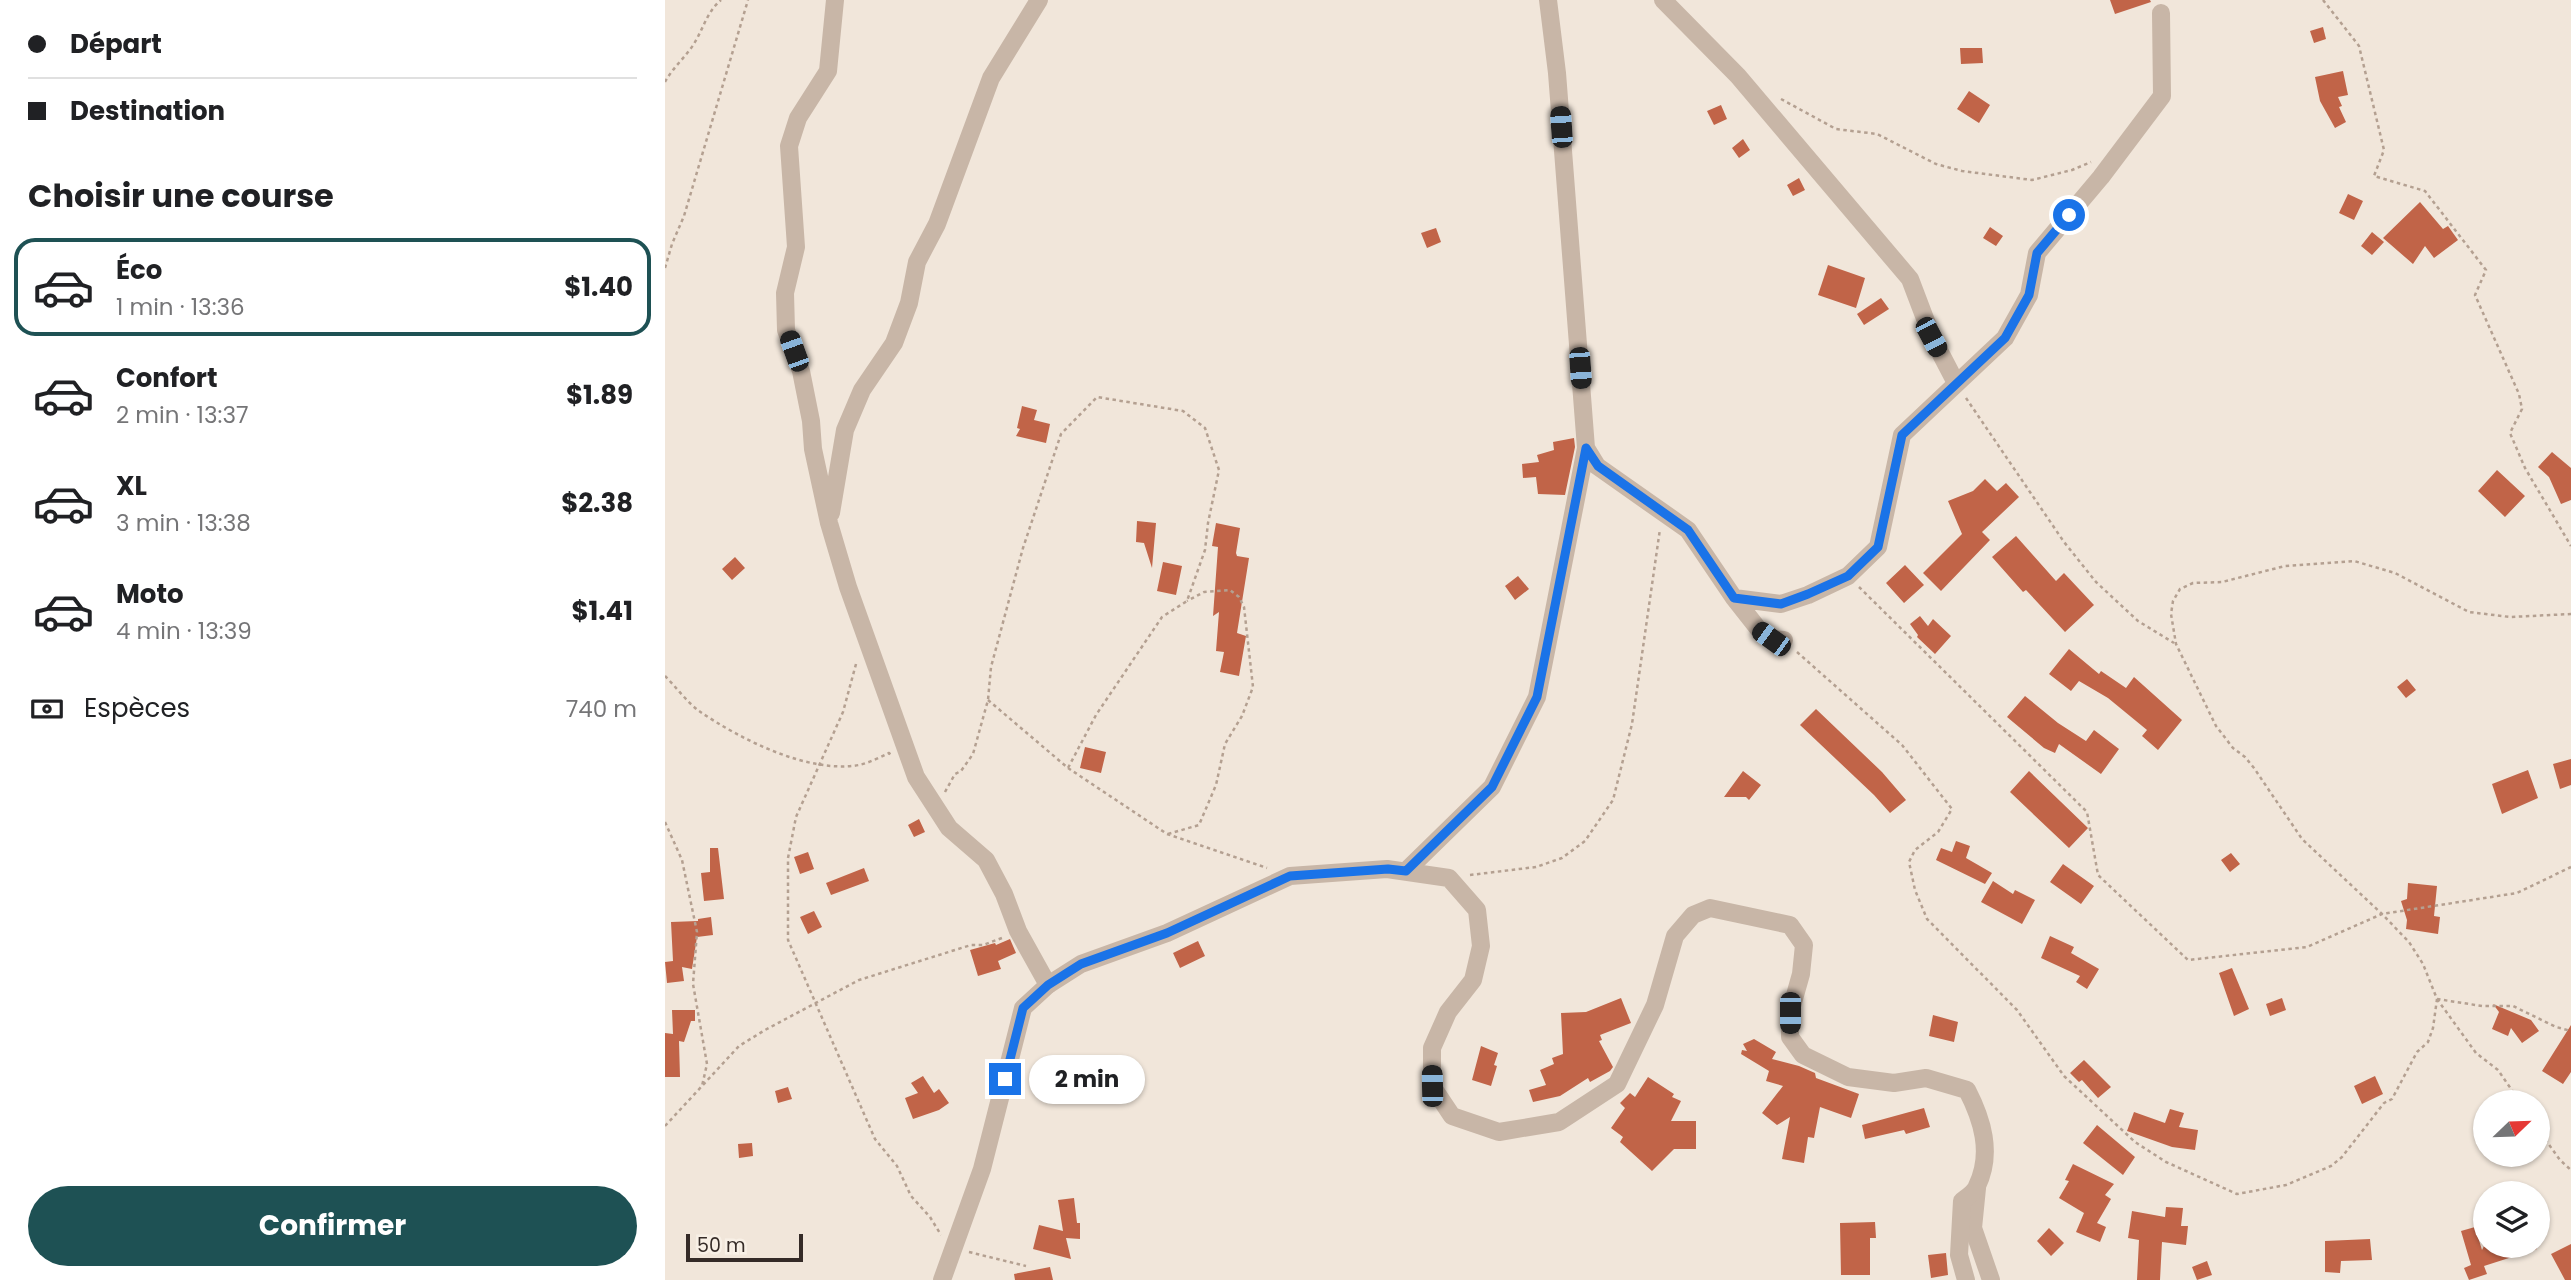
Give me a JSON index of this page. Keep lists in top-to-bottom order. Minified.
{"scale_bar":"50 m","north":"top right","page":{"banner":["Départ","Destination"],"heading":"Choisir une course","list":[{"name":"Éco","note":"1 min · 13:36","value":"$1.40"},{"name":"Confort","note":"2 min · 13:37","value":"$1.89"},{"name":"XL","note":"3 min · 13:38","value":"$2.38"},{"name":"Moto","note":"4 min · 13:39","value":"$1.41"}],"pay":["Espèces","740 m"],"bubble":"2 min","buttons":"Confirmer","scale":"50 m"}}
